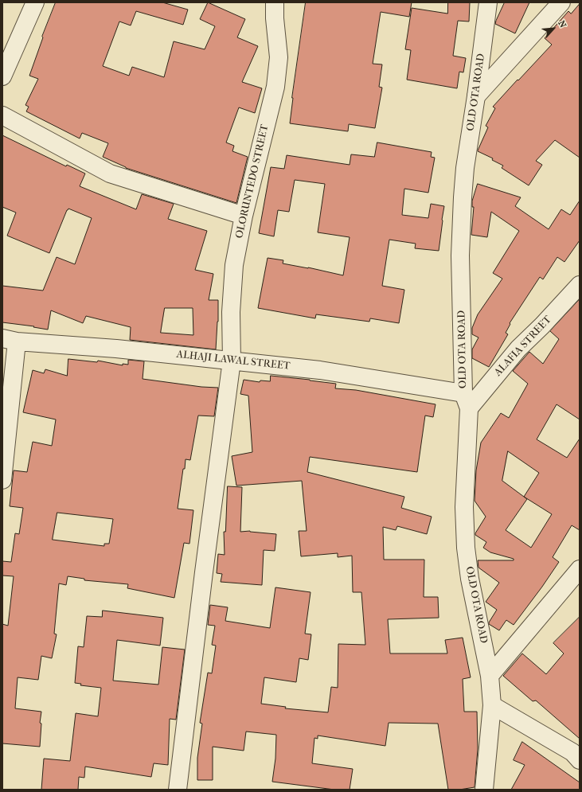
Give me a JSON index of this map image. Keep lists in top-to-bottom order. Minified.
{"streets":{"street":["OLD OTA ROAD","OLORUNTEDO STREET","ALAFIA STREET","ALHAJI LAWAL STREET"]},"crossings":[["OLD OTA ROAD","ALAFIA STREET"],["OLD OTA ROAD","ALHAJI LAWAL STREET"],["OLORUNTEDO STREET","ALHAJI LAWAL STREET"],["ALAFIA STREET","ALHAJI LAWAL STREET"]],"north":"top right"}
